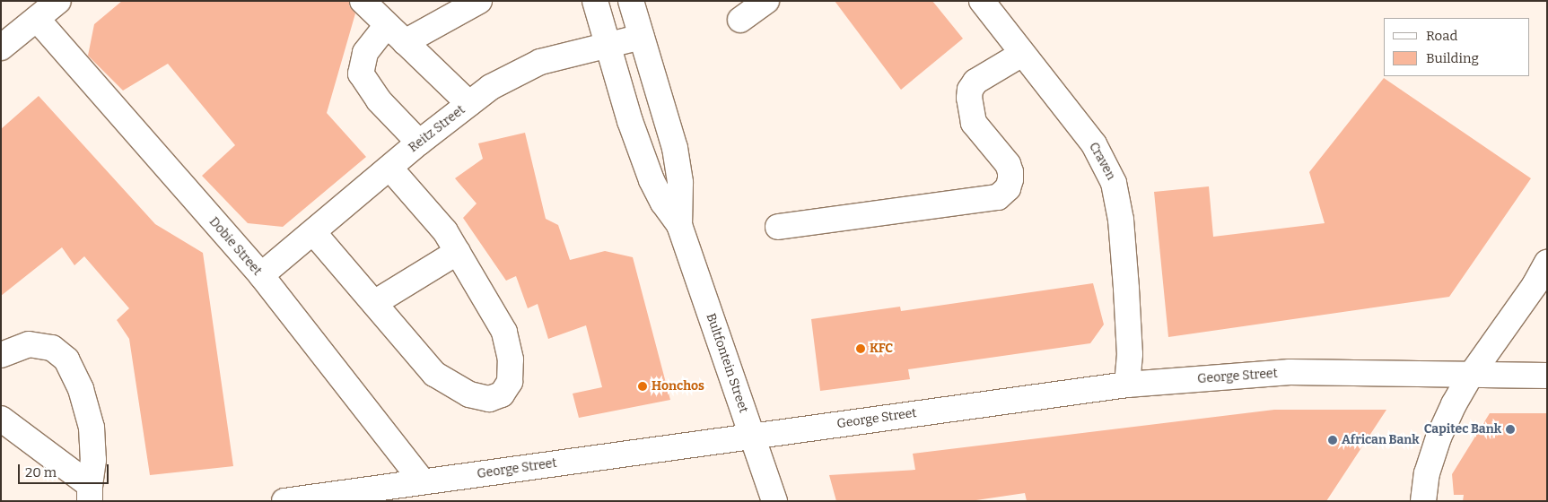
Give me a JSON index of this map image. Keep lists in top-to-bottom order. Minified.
{"streets":{"street":["Reitz Street","Craven","Dobie Street","Bultfontein Street","George Street"]},"crossings":[["Reitz Street","Dobie Street"],["Reitz Street","Bultfontein Street"],["Craven","George Street"],["Dobie Street","George Street"],["Bultfontein Street","George Street"]],"places":["KFC","Honchos","Capitec Bank","African Bank"],"legend":["Road","Building"],"scale_bar":"20 m"}
